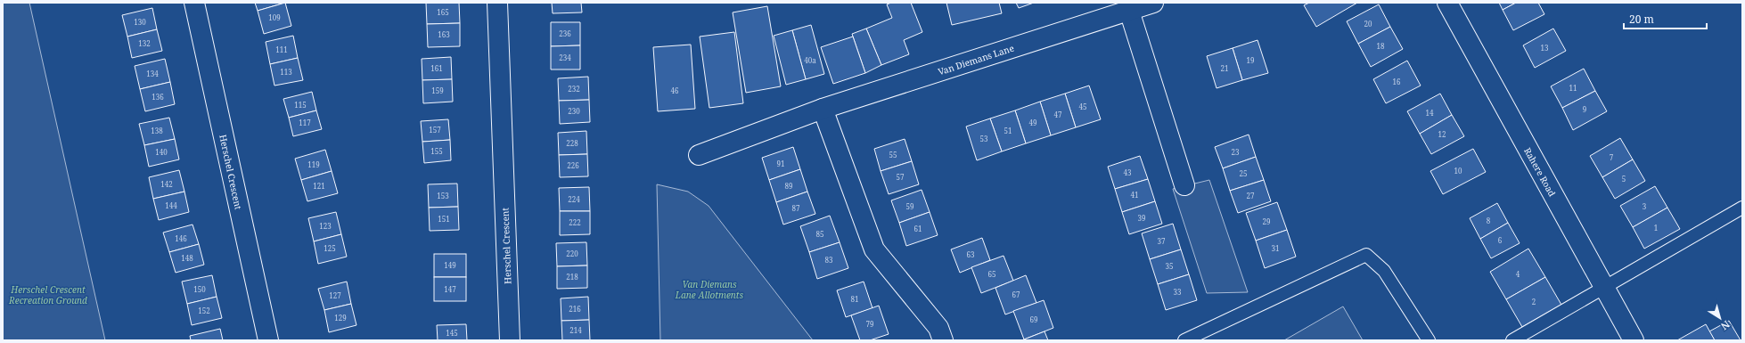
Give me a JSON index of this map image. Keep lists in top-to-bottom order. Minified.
{"streets":{"street":["Van Diemans Lane","Herschel Crescent","Rahere Road"]},"parks":["Van Diemans Lane Allotments","Herschel Crescent Recreation Ground"],"house_numbers":["165","109","130","20","236","163","132","18","13","111","234","40a","19","161","21","113","134","16","11","232","159","46","136","115","45","9","230","14","47","117","49","157","138","51","12","53","228","155","140","23","55","7","91","119","226","10","43","25","57","5","142","121","89","41","153","27","224","144","59","3","87","39","151","8","29","222","123","1","61","85","146","6","37","125","31","220","63","148","83","149","35","65","4","218","150","147","33","67","127","81","2","216","152","129","69","79","214","145"],"scale_bar":"20 m","north":"bottom right"}
